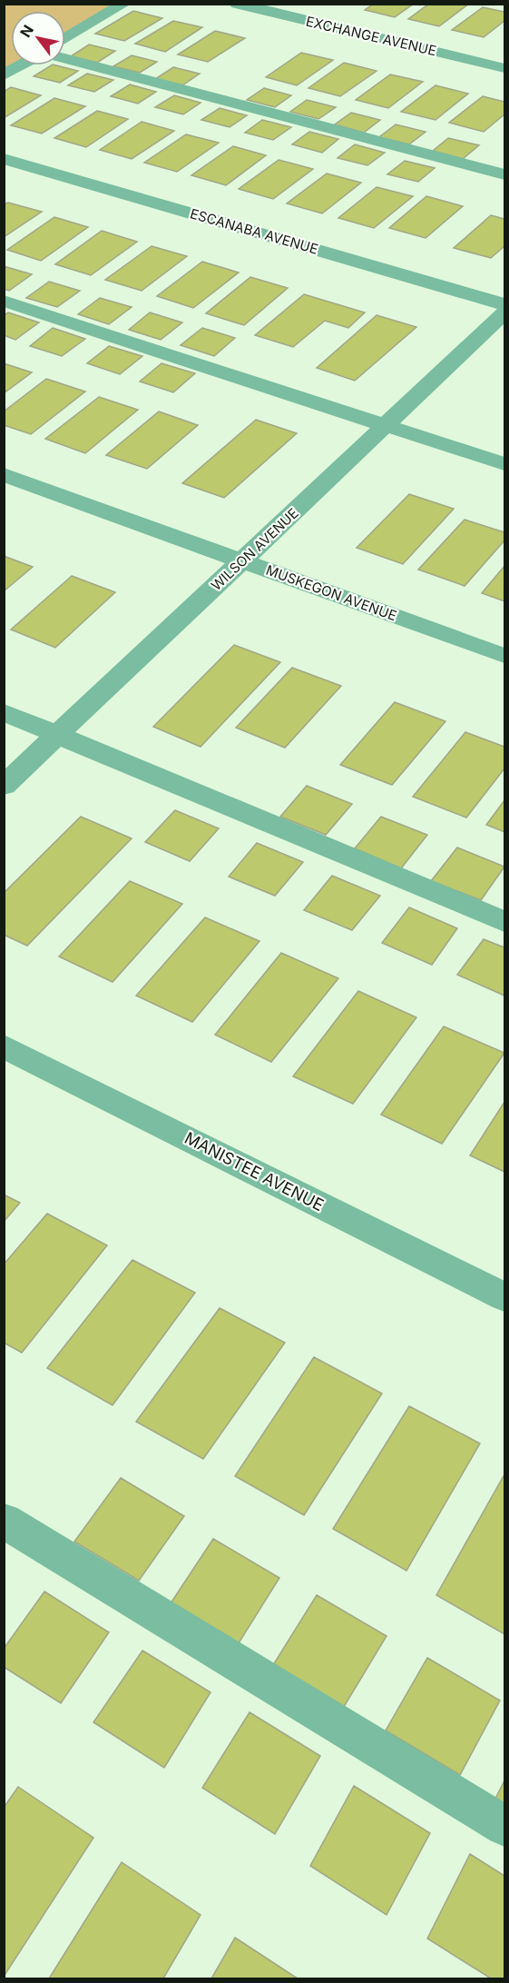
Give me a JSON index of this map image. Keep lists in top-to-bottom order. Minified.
{"streets":{"street":["EXCHANGE AVENUE","ESCANABA AVENUE","WILSON AVENUE","MUSKEGON AVENUE","MANISTEE AVENUE"]},"crossings":[["WILSON AVENUE","MUSKEGON AVENUE"]],"north":"top left"}
